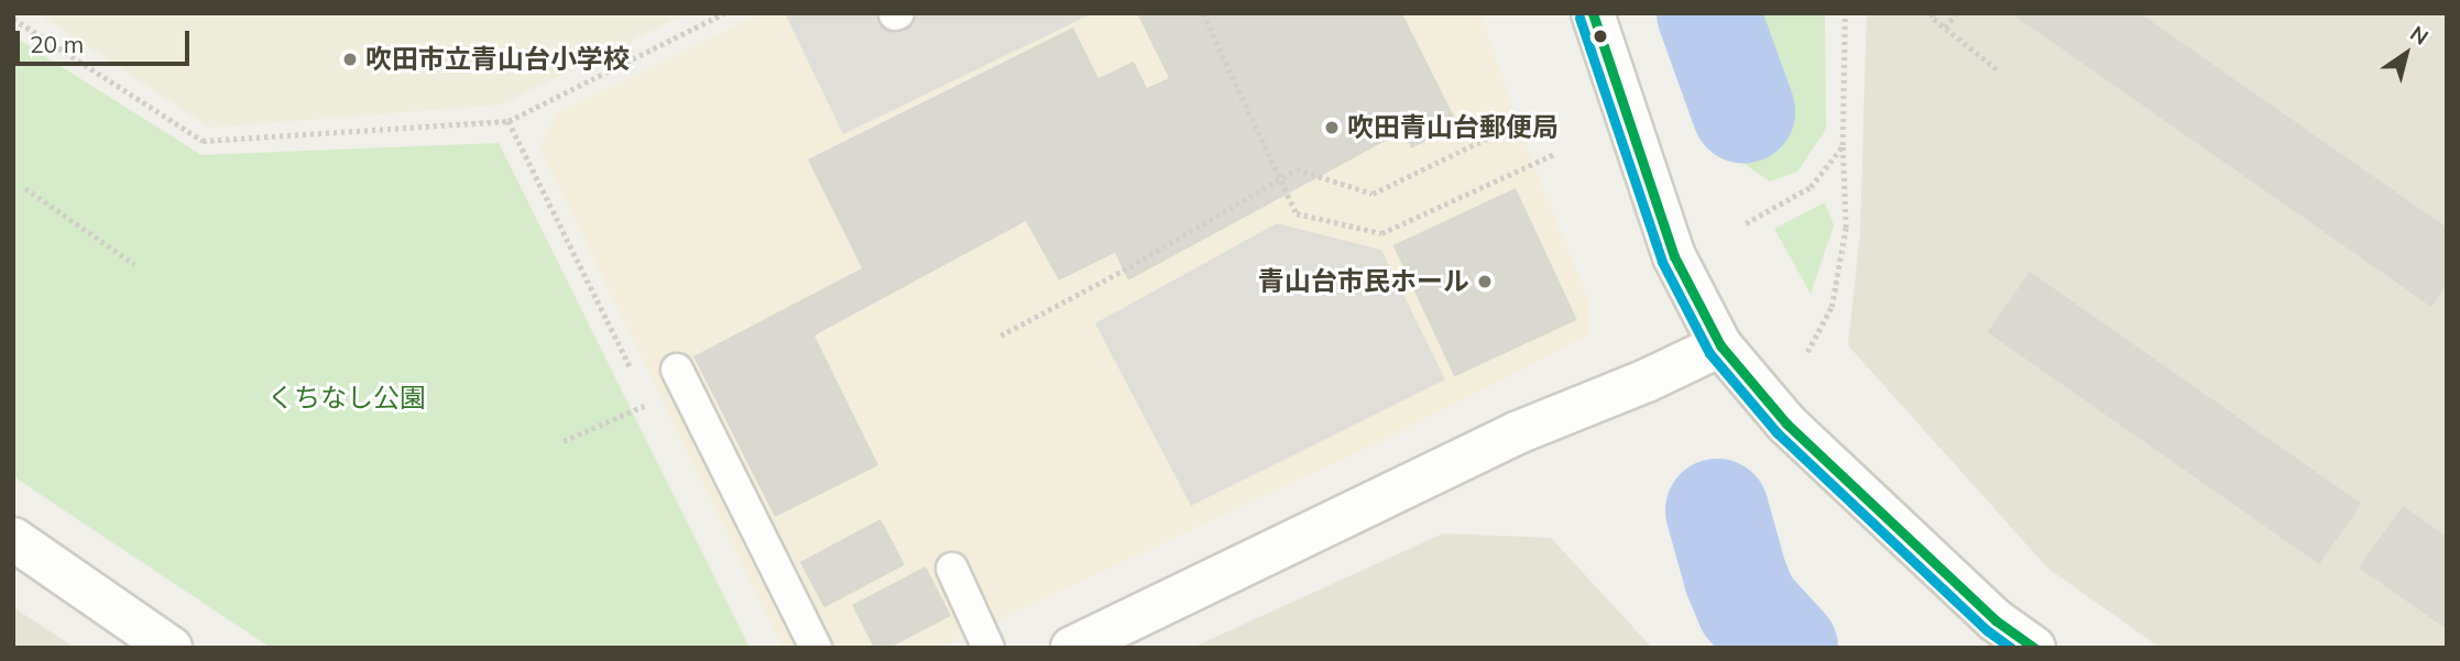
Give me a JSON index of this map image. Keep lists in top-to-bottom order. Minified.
{"parks":["くちなし公園"],"places":["吹田市立青山台小学校","吹田青山台郵便局","青山台市民ホール"],"scale_bar":"20 m","north":"top right"}
